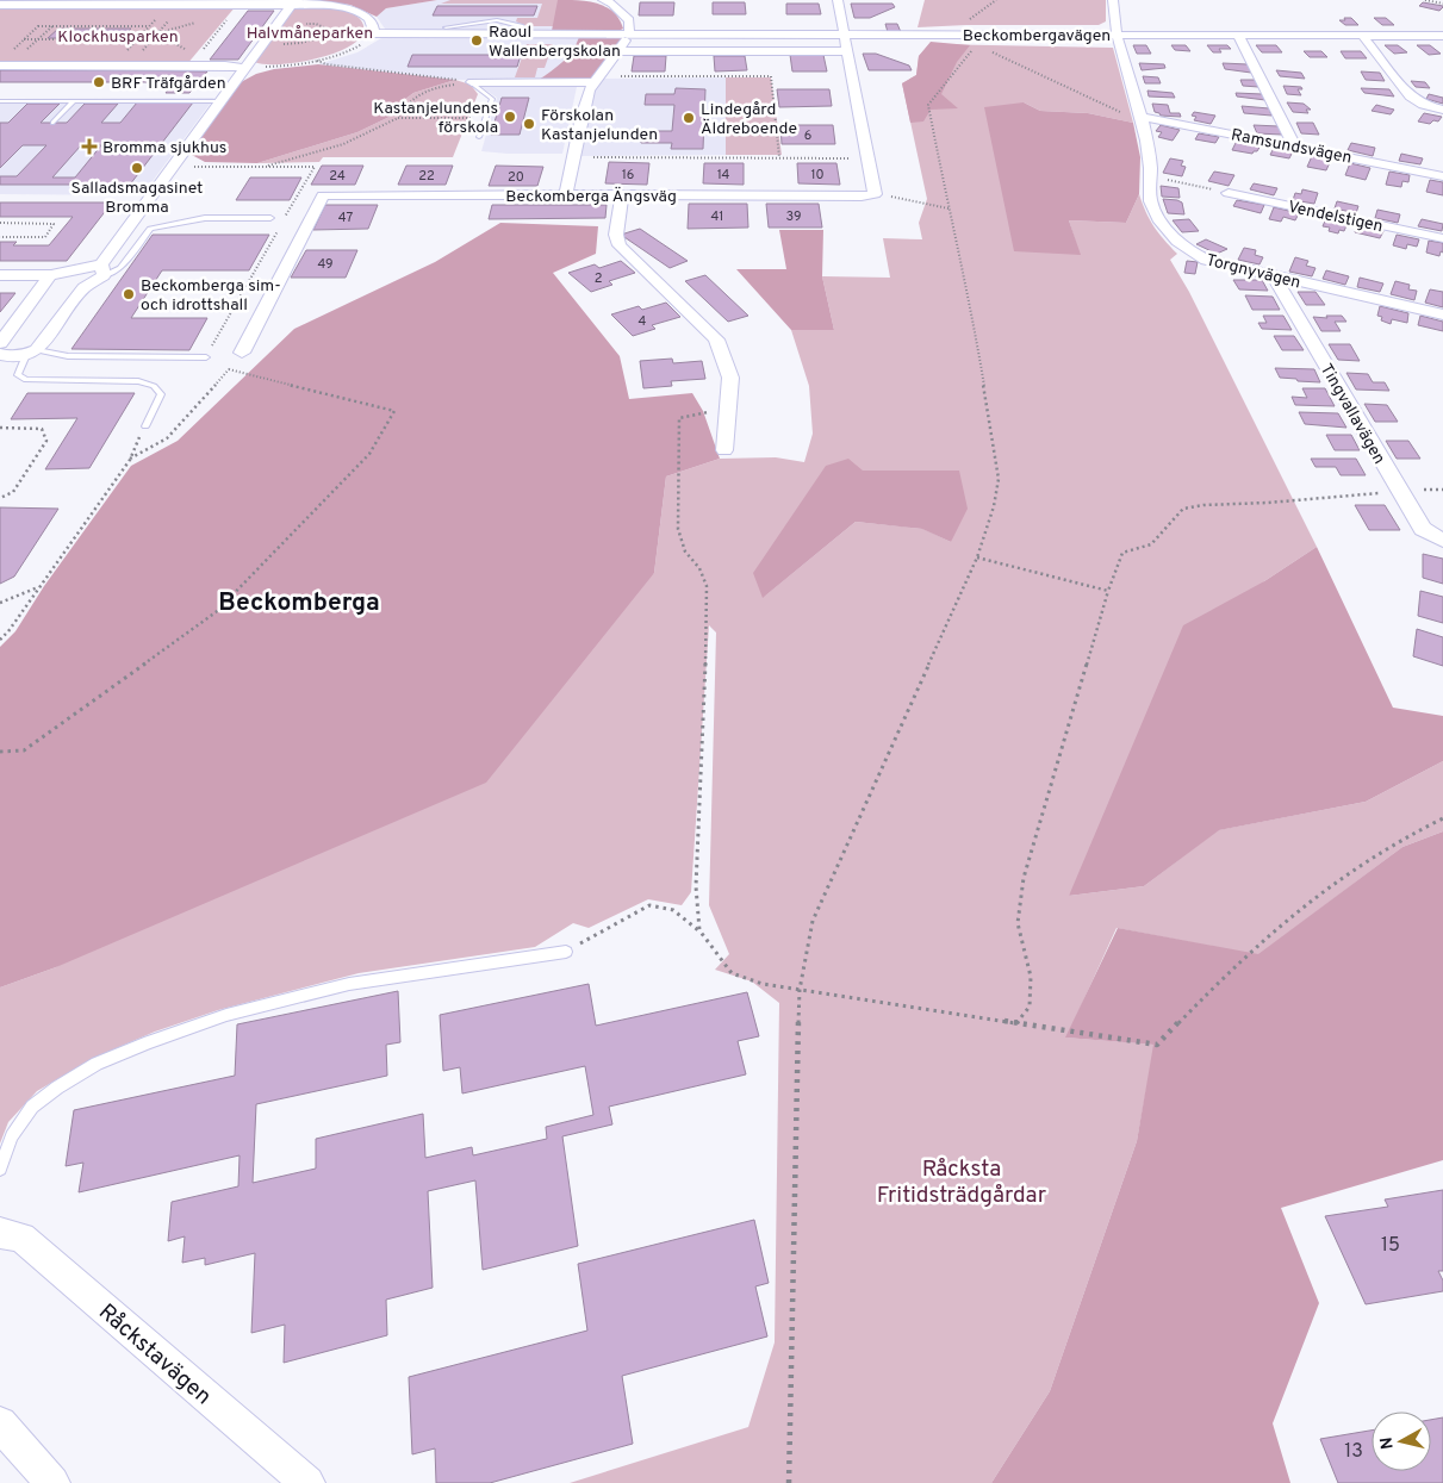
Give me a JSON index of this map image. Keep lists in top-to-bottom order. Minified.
{"streets":{"street":["Beckombergavägen","Ramsundsvägen","Beckomberga Ängsväg","Vendelstigen","Torgnyvägen","Tingvallavägen","Råckstavägen"]},"crossings":[["Beckombergavägen","Torgnyvägen"],["Ramsundsvägen","Torgnyvägen"],["Torgnyvägen","Tingvallavägen"]],"districts":["Beckomberga"],"parks":["Halvmåneparken","Klockhusparken","Råcksta Fritidsträdgårdar"],"places":{"other":["Raoul Wallenbergskolan","BRF Träfgården","Kastanjelundens förskola","Lindegård Äldreboende","Förskolan Kastanjelunden","Salladsmagasinet Bromma","Beckomberga sim- och idrottshall"],"health":["Bromma sjukhus"]},"house_numbers":["6","16","14","10","24","22","20","41","39","47","49","2","4","15","13"],"north":"left"}
